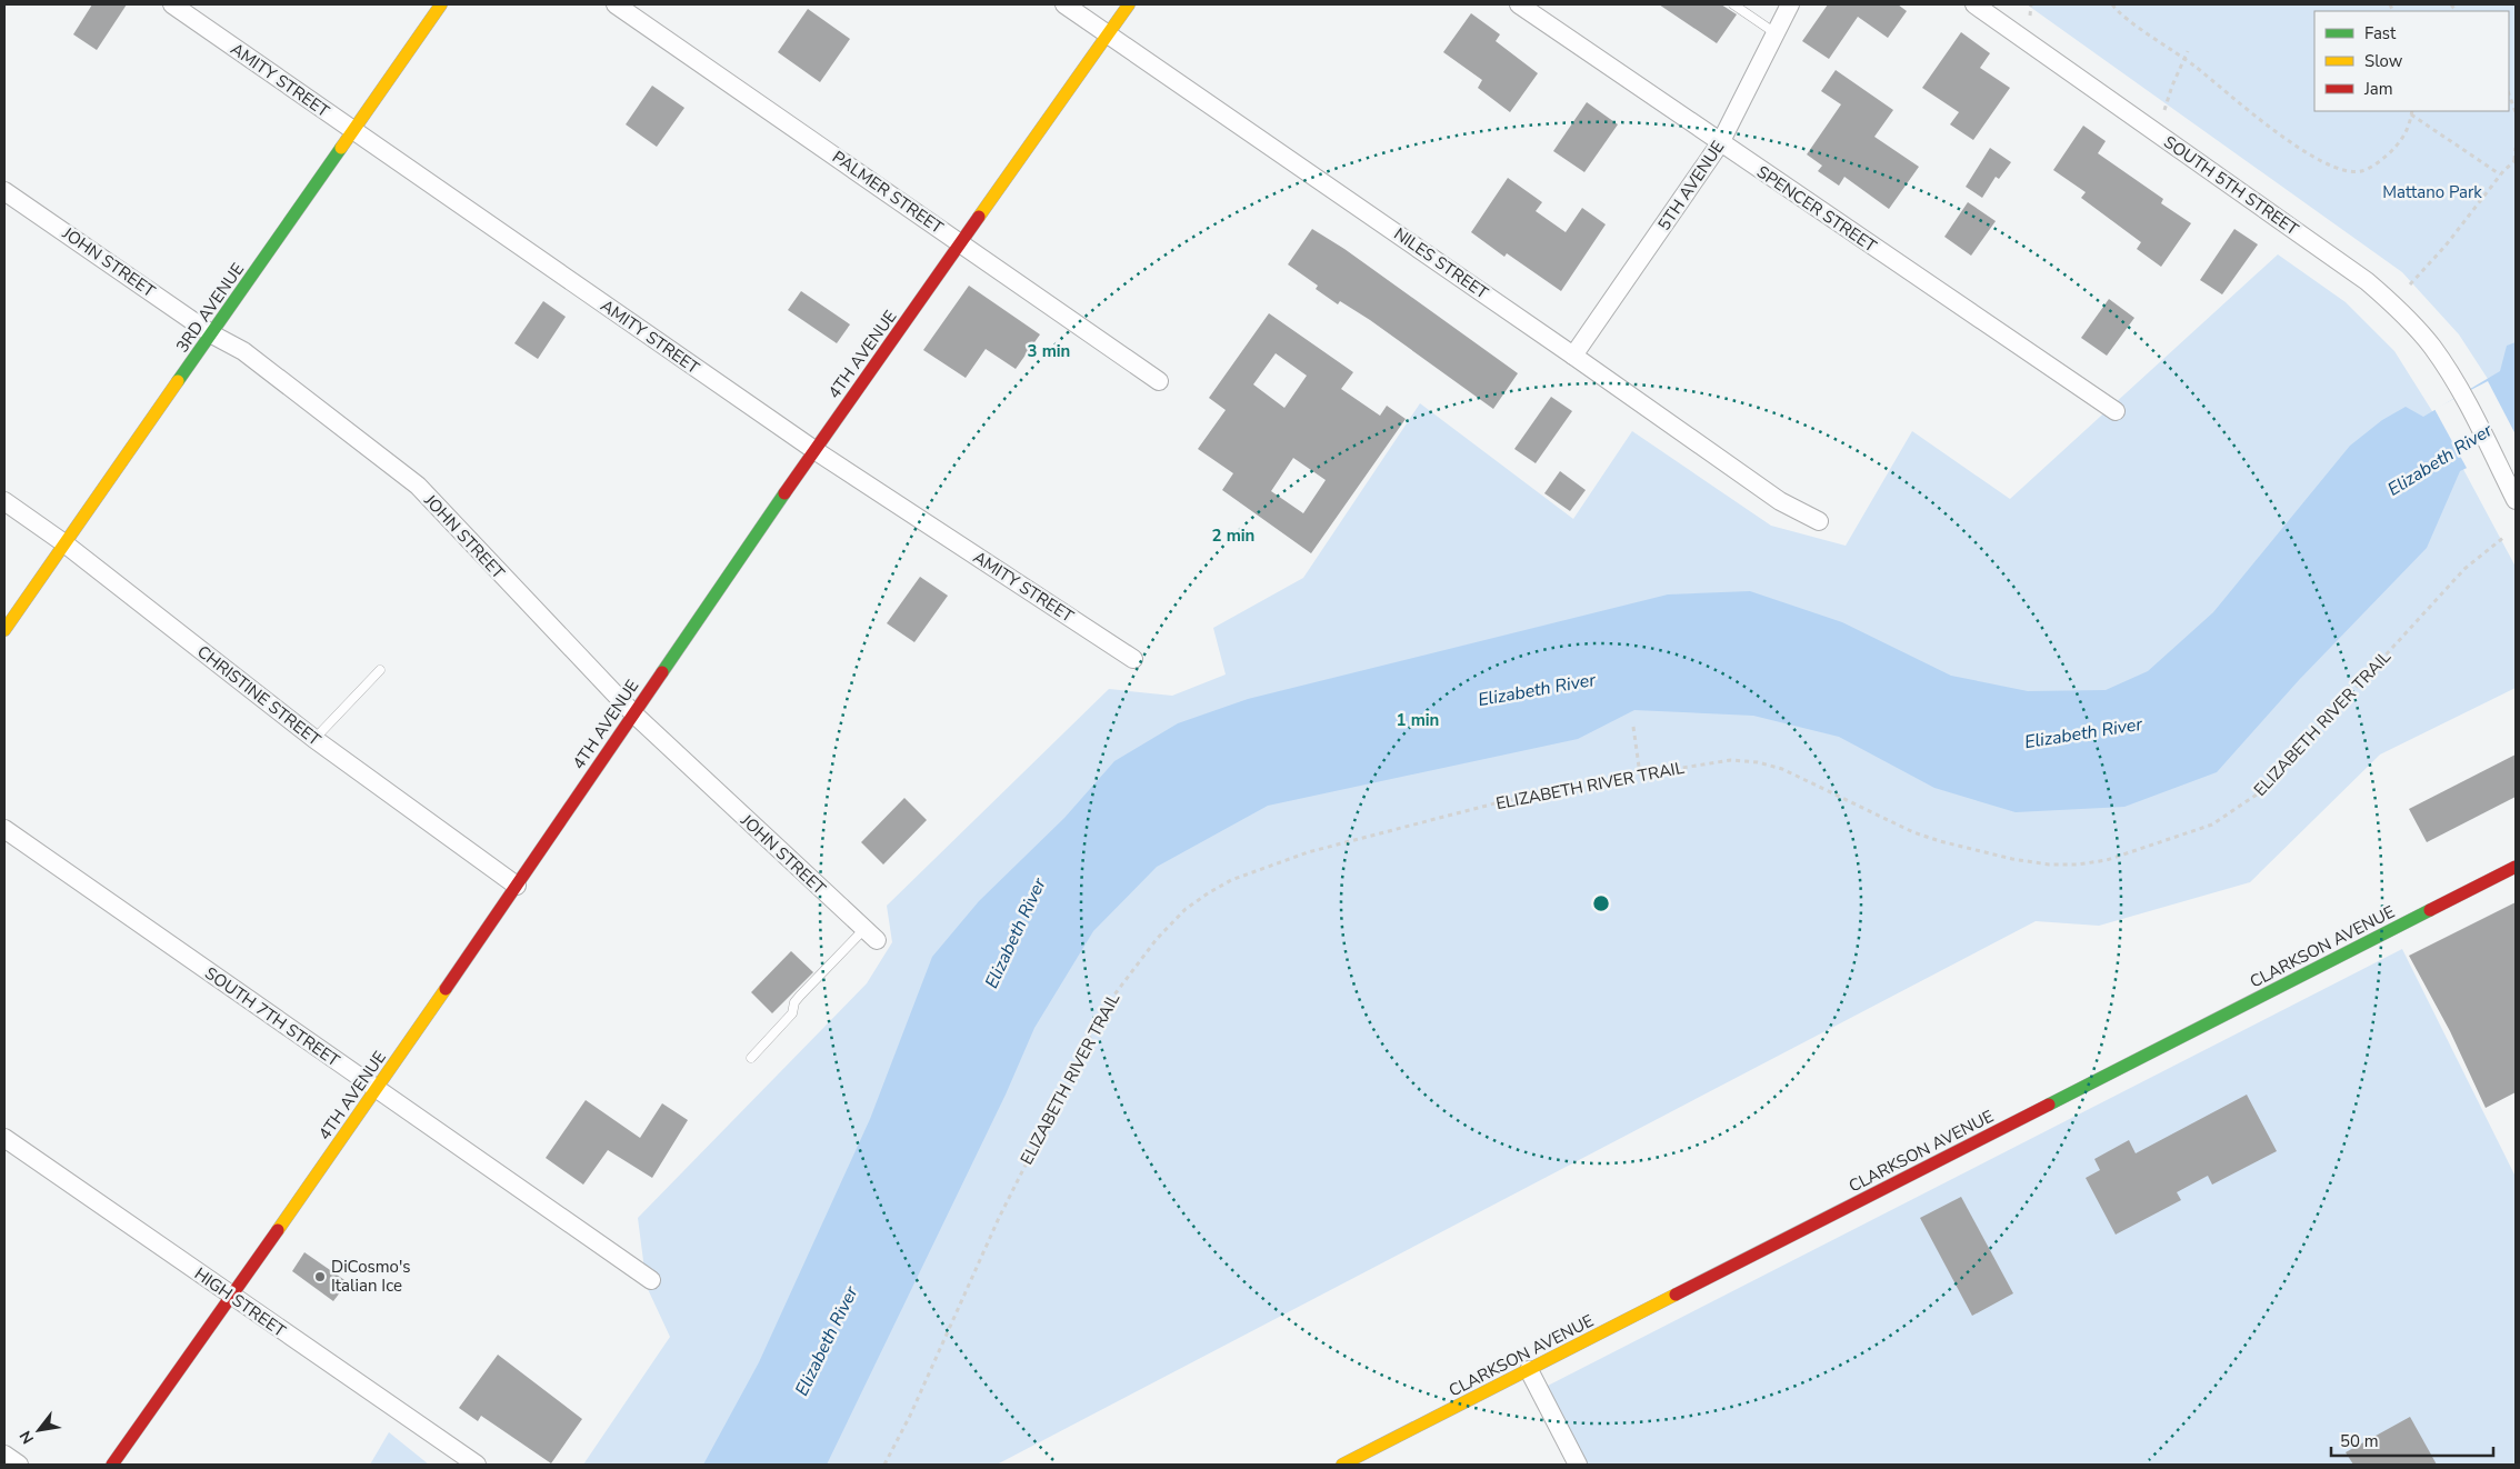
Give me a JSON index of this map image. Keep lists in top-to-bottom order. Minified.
{"streets":{"street":["AMITY STREET","5TH AVENUE","SOUTH 5TH STREET","PALMER STREET","SPENCER STREET","JOHN STREET","NILES STREET","3RD AVENUE","4TH AVENUE","CHRISTINE STREET","CLARKSON AVENUE","SOUTH 7TH STREET","HIGH STREET"],"path":["ELIZABETH RIVER TRAIL"]},"crossings":[["AMITY STREET","3RD AVENUE"],["AMITY STREET","4TH AVENUE"],["5TH AVENUE","SPENCER STREET"],["5TH AVENUE","NILES STREET"],["PALMER STREET","4TH AVENUE"],["JOHN STREET","3RD AVENUE"],["JOHN STREET","4TH AVENUE"],["NILES STREET","4TH AVENUE"],["3RD AVENUE","CHRISTINE STREET"],["4TH AVENUE","CHRISTINE STREET"],["4TH AVENUE","SOUTH 7TH STREET"],["4TH AVENUE","HIGH STREET"]],"water":["Elizabeth River"],"parks":["Mattano Park"],"places":["DiCosmo's Italian Ice"],"legend":["Fast","Slow","Jam"],"scale_bar":"50 m","north":"bottom left","rings":["3 min","2 min","1 min"]}
